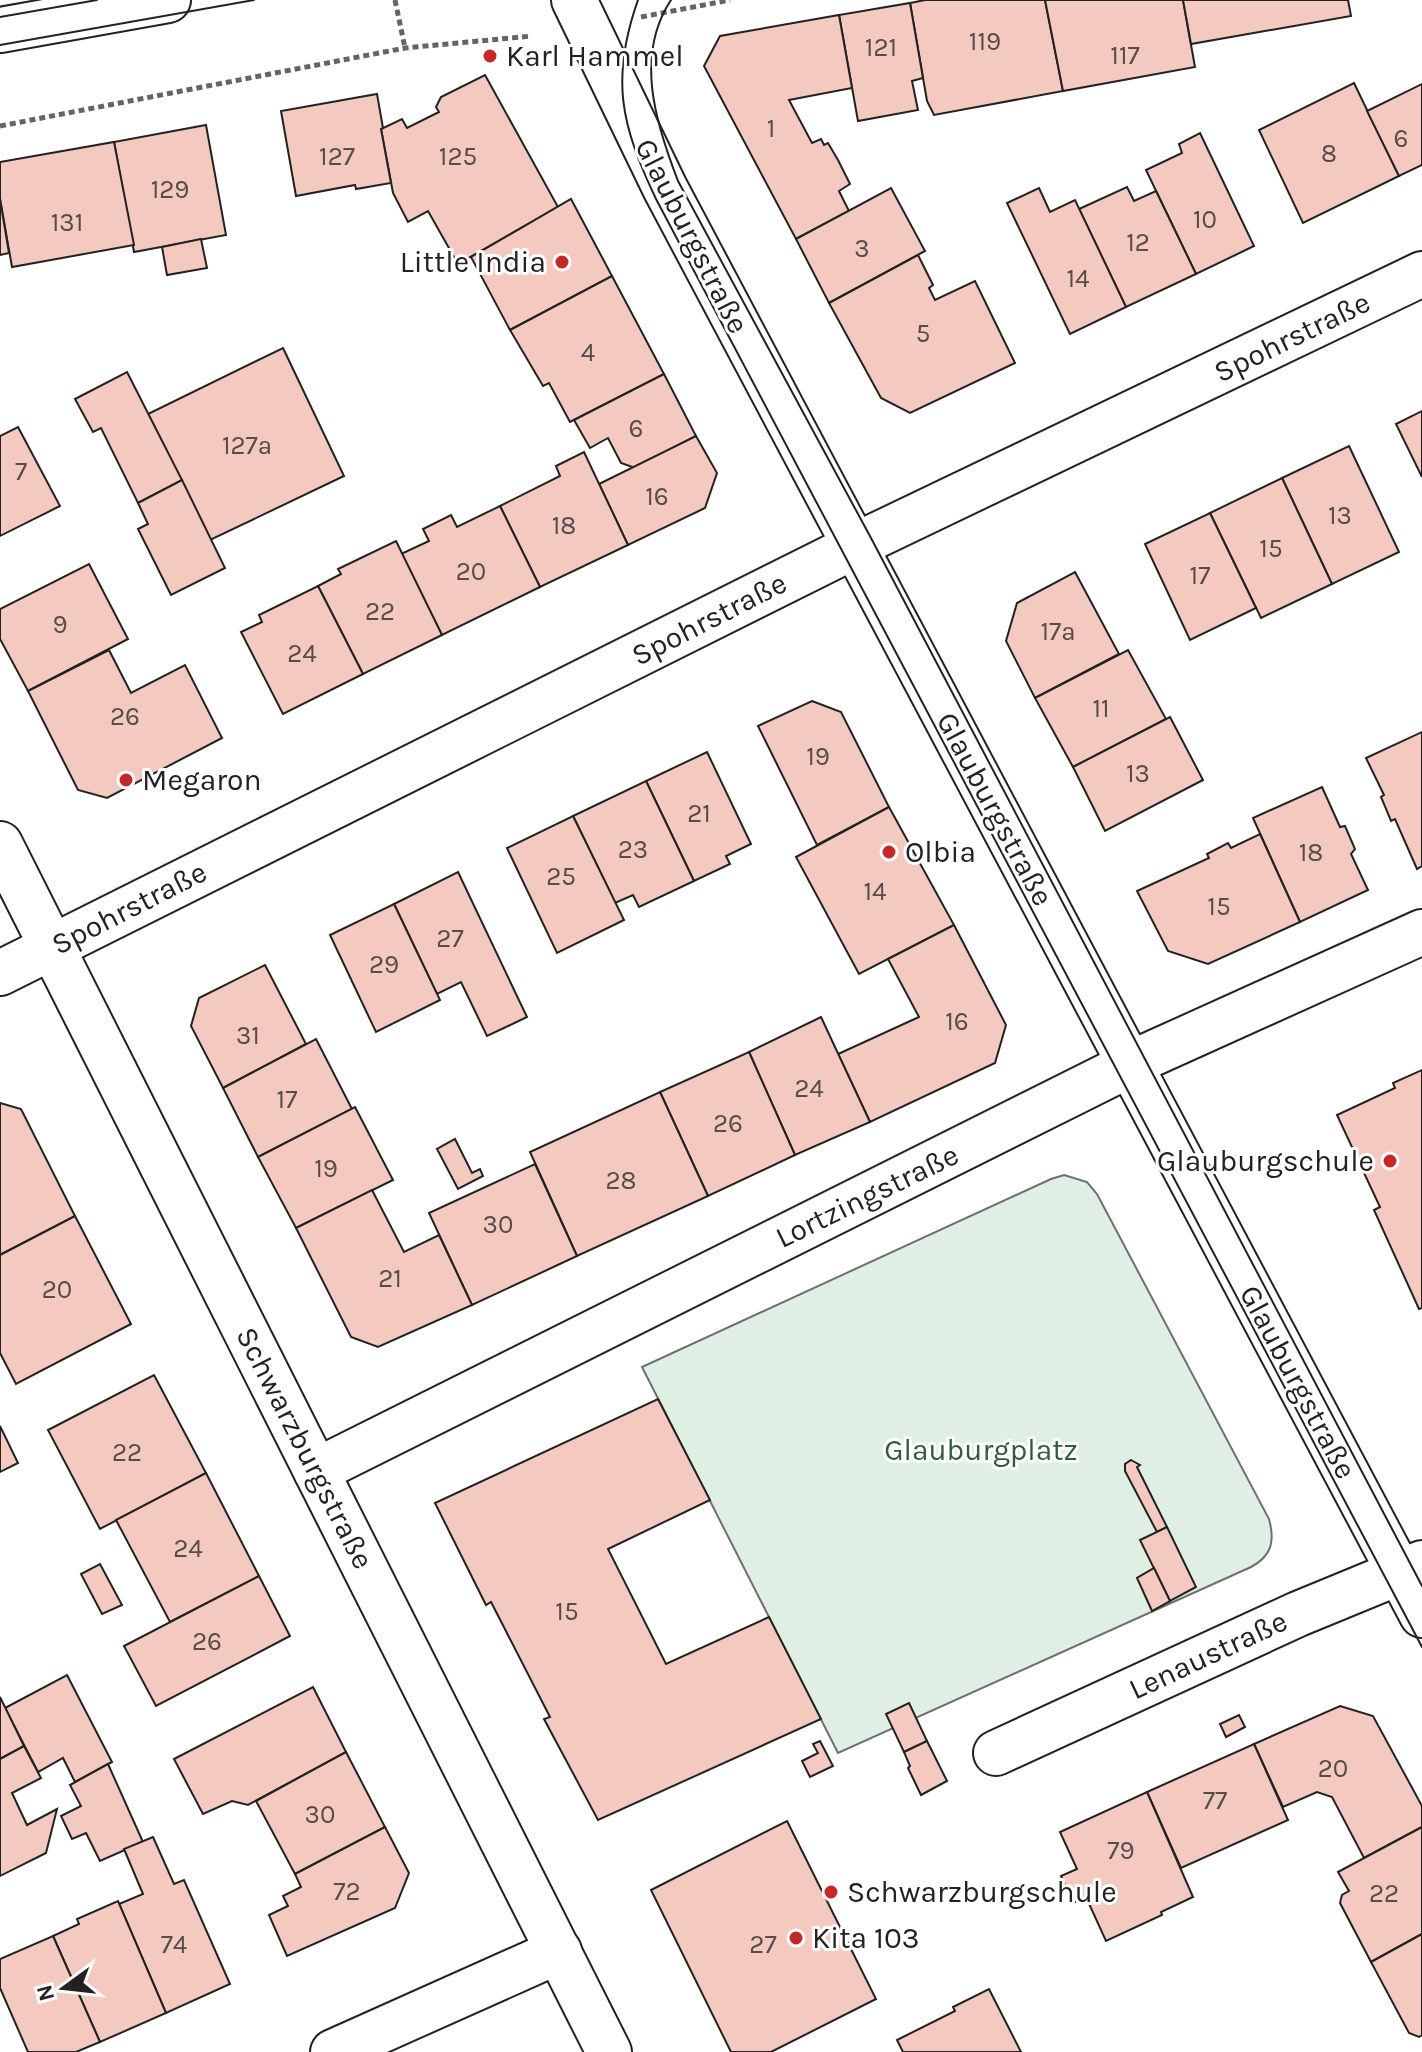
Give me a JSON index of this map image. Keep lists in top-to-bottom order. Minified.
{"streets":{"street":["Glauburgstraße","Spohrstraße","Lortzingstraße","Schwarzburgstraße","Lenaustraße"]},"crossings":[["Glauburgstraße","Spohrstraße"],["Glauburgstraße","Lortzingstraße"],["Glauburgstraße","Lenaustraße"],["Spohrstraße","Schwarzburgstraße"],["Lortzingstraße","Schwarzburgstraße"]],"parks":["Glauburgplatz"],"places":["Karl Hammel","Little India","Megaron","Olbia","Glauburgschule","Schwarzburgschule","Kita 103"],"house_numbers":["119","121","117","1","6","8","127","125","129","10","131","12","3","14","5","4","6","127a","7","16","13","18","15","20","17","22","9","17a","24","11","26","19","13","21","23","18","25","14","15","27","29","16","31","24","17","26","19","28","30","21","20","22","24","15","26","20","77","30","79","72","22","74","27"],"north":"left"}
